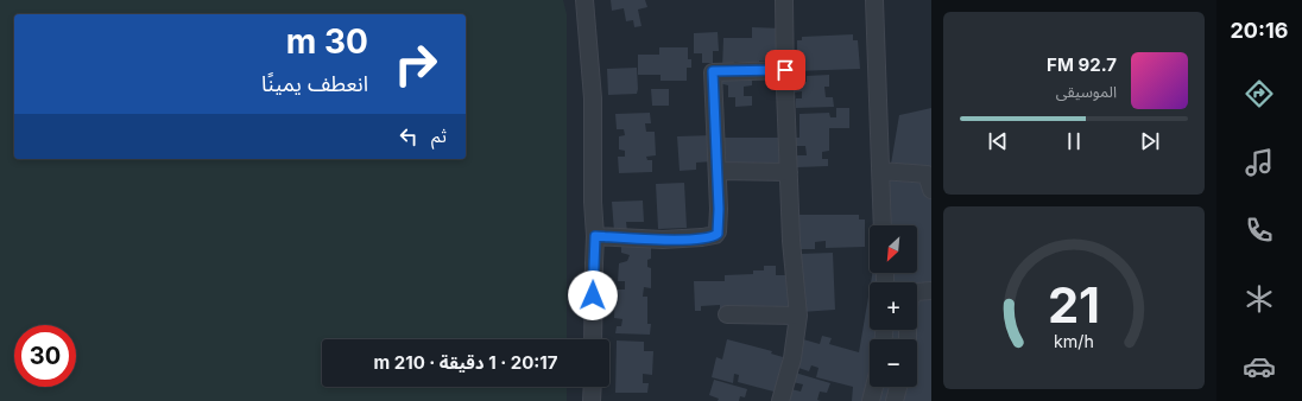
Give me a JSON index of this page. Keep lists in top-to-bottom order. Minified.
{"north":"bottom left","page":{"tabs":"20:16","turn":["30 m","انعطف يمينًا"],"song":["92.7 FM","الموسيقى"],"then":"ثم","map_buttons":["+","−"],"limit":"30","trip":"20:17 · 1 دقيقة · 210 m","gauge":["21","km/h"]}}
